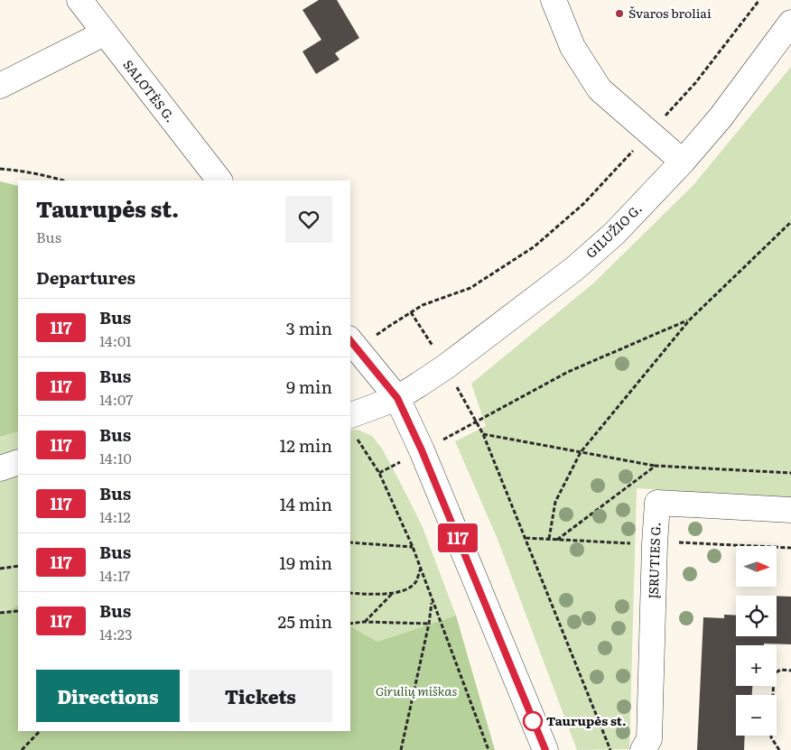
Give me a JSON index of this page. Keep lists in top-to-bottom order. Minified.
{"streets":{"street":["SALOTĖS G.","GILUŽIO G.","ĮSRUTIES G."]},"parks":["Girulių miškas"],"places":["Švaros broliai","Taurupės st."],"lines":["bus line 117"],"north":"right","page":{"on_map":"117","heading":[["Taurupės st.","Bus"],"Departures"],"list":[{"mark":"117","name":"Bus","note":"14:01","value":"3 min"},{"mark":"117","name":"Bus","note":"14:07","value":"9 min"},{"mark":"117","name":"Bus","note":"14:10","value":"12 min"},{"mark":"117","name":"Bus","note":"14:12","value":"14 min"},{"mark":"117","name":"Bus","note":"14:17","value":"19 min"},{"mark":"117","name":"Bus","note":"14:23","value":"25 min"}],"map_buttons":["+","−"],"buttons":["Directions","Tickets"]}}
